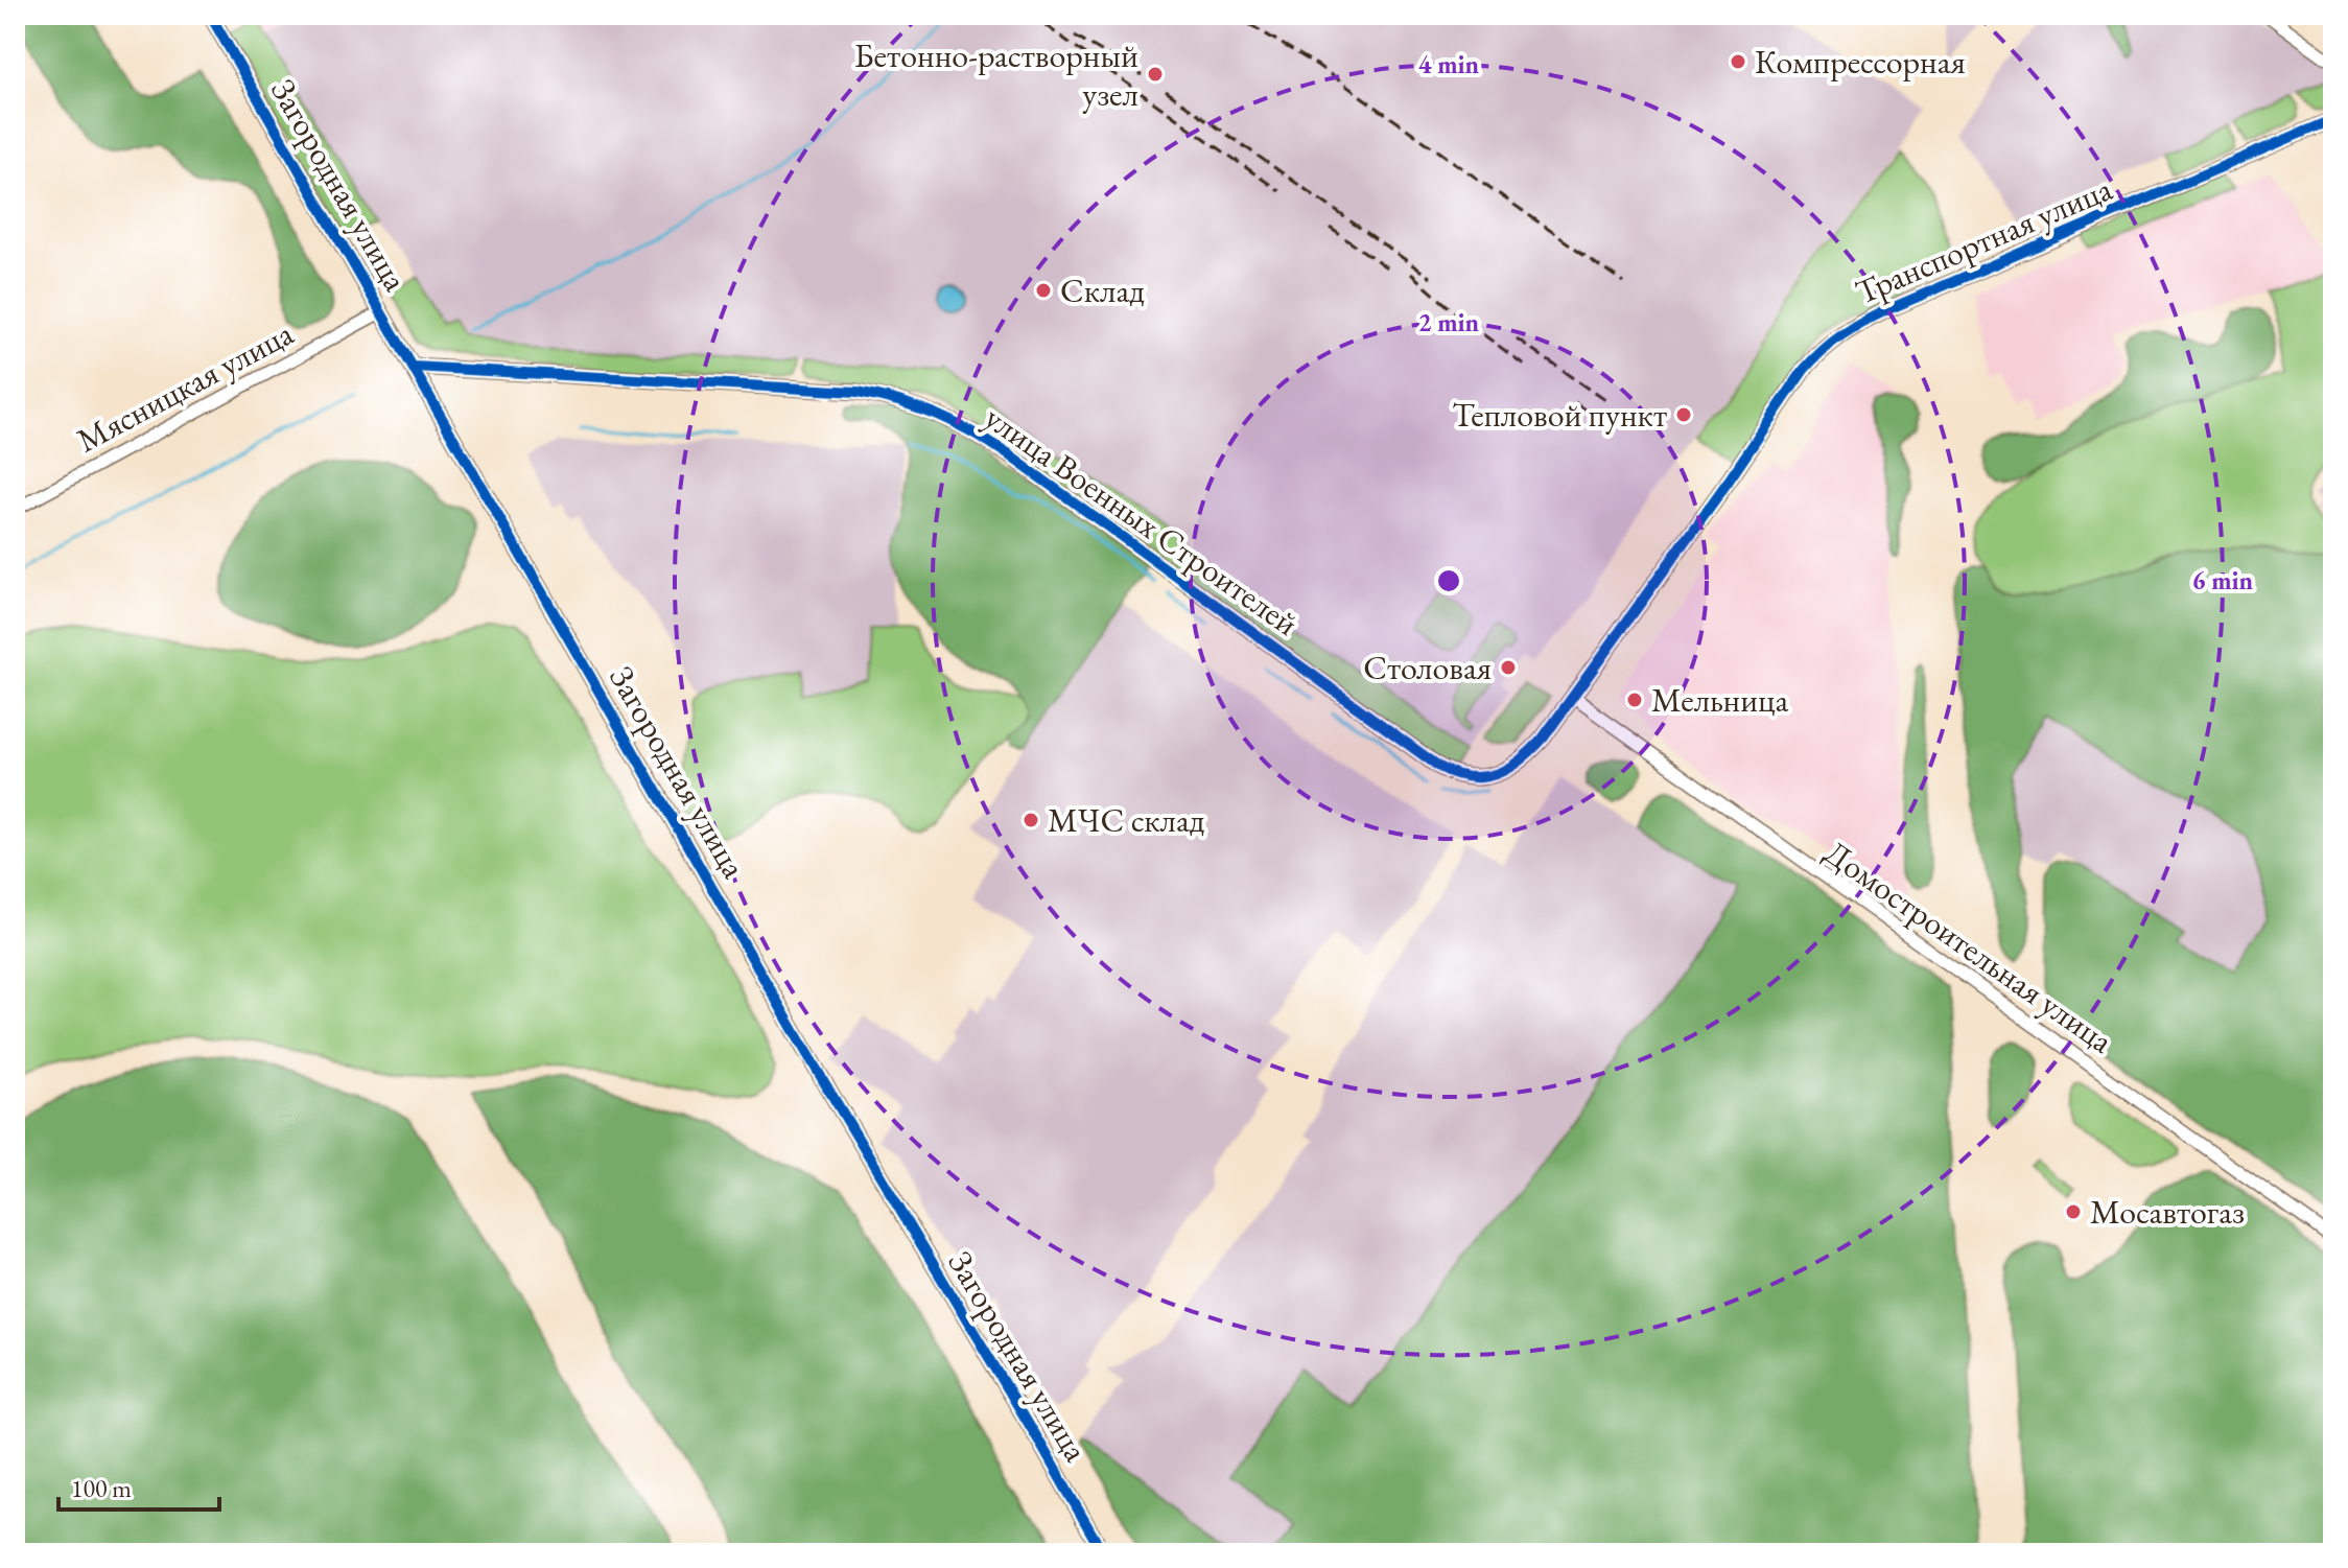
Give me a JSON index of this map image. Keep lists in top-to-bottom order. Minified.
{"streets":{"street":["Загородная улица","Транспортная улица","Мясницкая улица","улица Военных Строителей","Домостроительная улица"]},"crossings":[["Загородная улица","Мясницкая улица"],["Загородная улица","улица Военных Строителей"],["Транспортная улица","улица Военных Строителей"],["Транспортная улица","Домостроительная улица"],["улица Военных Строителей","Домостроительная улица"]],"places":["Компрессорная","Бетонно-растворный узел","Склад","Тепловой пункт","Столовая","Мельница","МЧС склад","Мосавтогаз"],"scale_bar":"100 m","rings":["4 min","2 min","6 min"]}
